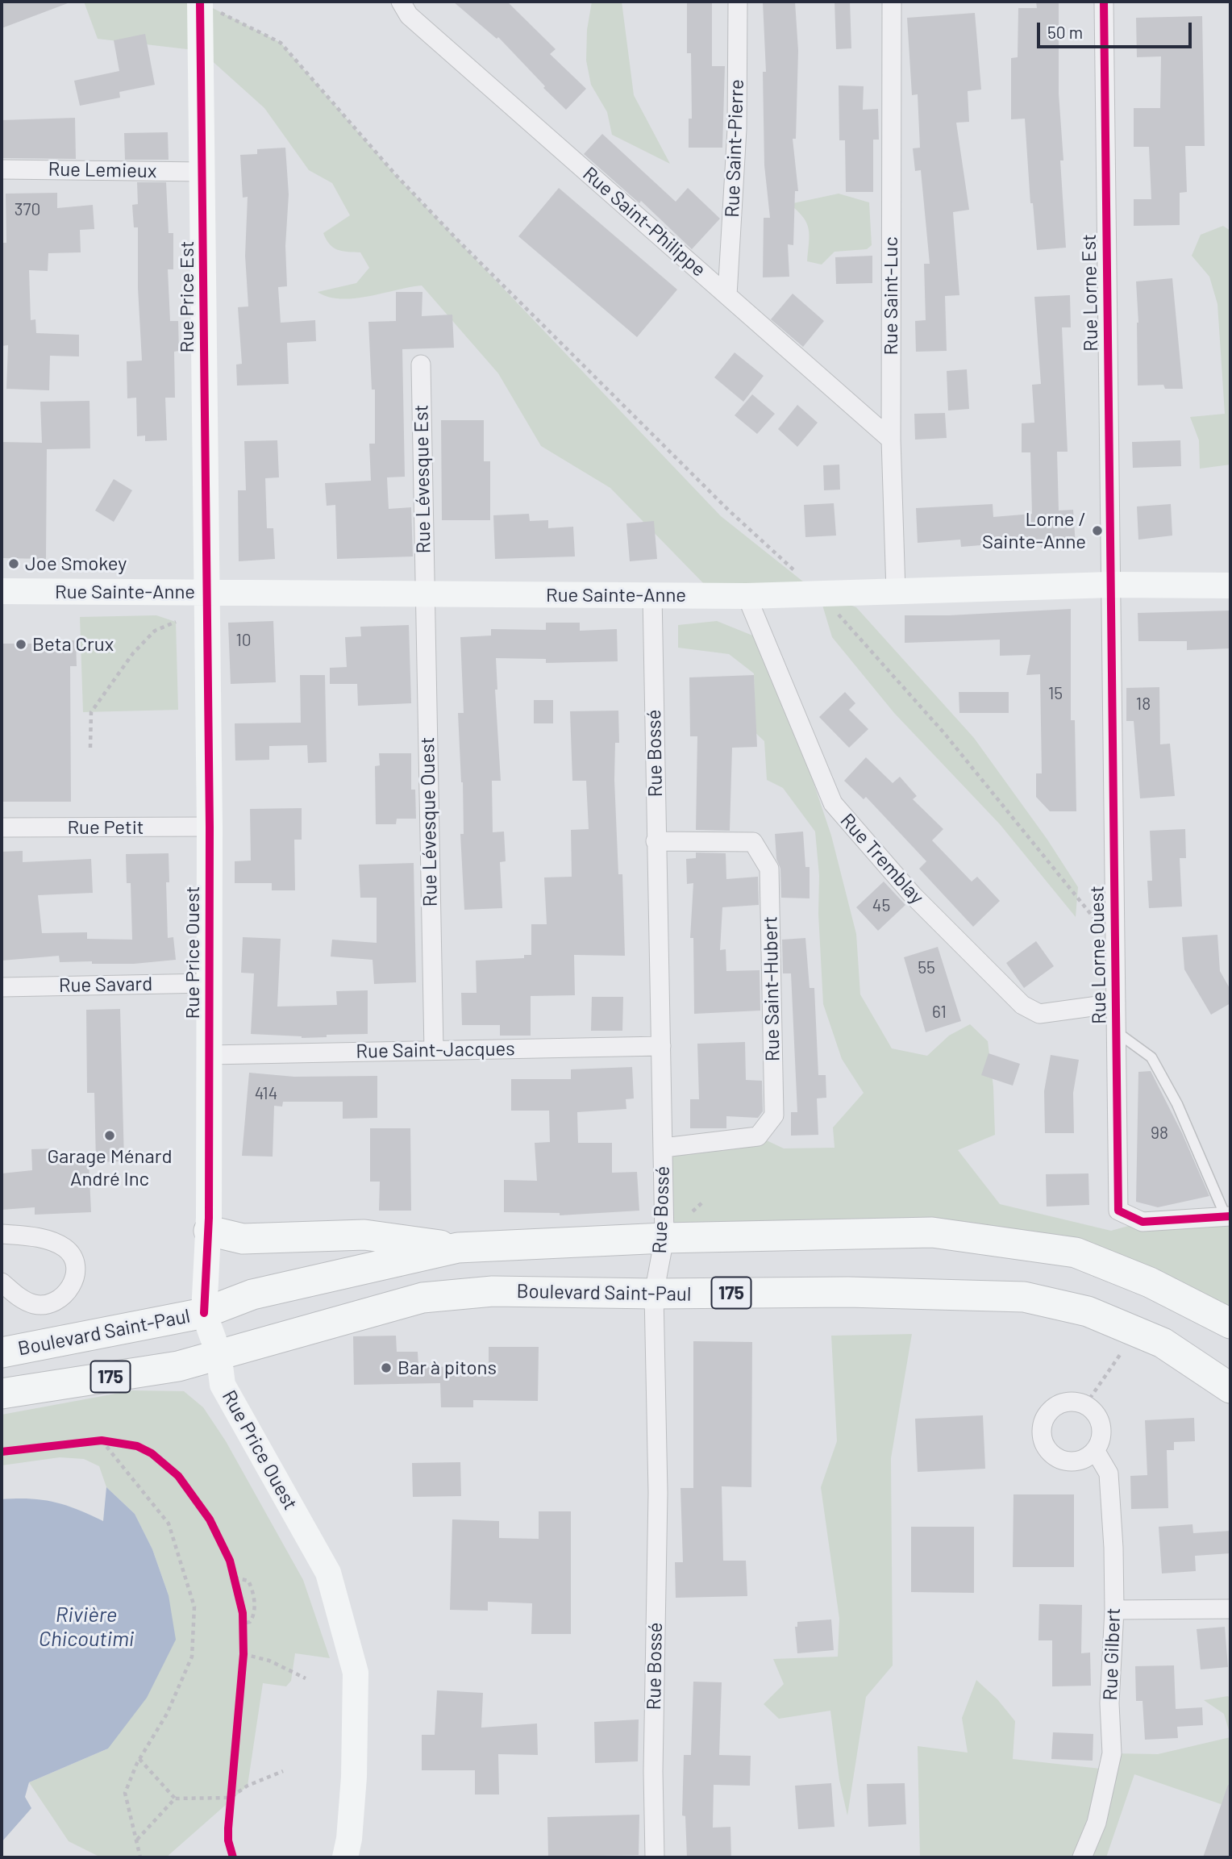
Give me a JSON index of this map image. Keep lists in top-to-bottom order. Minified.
{"streets":{"main road":["Boulevard Saint-Paul","175"],"street":["Rue Saint-Pierre","Rue Lemieux","Rue Saint-Philippe","Rue Lorne Est","Rue Saint-Luc","Rue Price Est","Rue Lévesque Est","Rue Sainte-Anne","Rue Bossé","Rue Lévesque Ouest","Rue Petit","Rue Tremblay","Rue Price Ouest","Rue Lorne Ouest","Rue Savard","Rue Saint-Hubert","Rue Saint-Jacques","Rue Gilbert"]},"crossings":[["Rue Saint-Pierre","Rue Saint-Philippe"],["Rue Lemieux","Rue Price Est"],["Rue Saint-Philippe","Rue Saint-Luc"],["Rue Lorne Est","Rue Sainte-Anne"],["Rue Lorne Est","Rue Lorne Ouest"],["Rue Saint-Luc","Rue Sainte-Anne"],["Rue Price Est","Rue Sainte-Anne"],["Rue Price Est","Rue Price Ouest"],["Rue Lévesque Est","Rue Sainte-Anne"],["Rue Lévesque Est","Rue Lévesque Ouest"],["Rue Sainte-Anne","Rue Bossé"],["Rue Sainte-Anne","Rue Lévesque Ouest"],["Rue Sainte-Anne","Rue Tremblay"],["Rue Sainte-Anne","Rue Price Ouest"],["Rue Sainte-Anne","Rue Lorne Ouest"],["Rue Bossé","Rue Saint-Hubert"],["Rue Bossé","Rue Saint-Jacques"],["Rue Bossé","Boulevard Saint-Paul"],["Rue Lévesque Ouest","Rue Saint-Jacques"],["Rue Petit","Rue Price Ouest"],["Rue Tremblay","Rue Lorne Ouest"],["Rue Price Ouest","Rue Savard"],["Rue Price Ouest","Rue Saint-Jacques"],["Rue Price Ouest","Boulevard Saint-Paul"]],"water":["Rivière Chicoutimi"],"places":["Lorne / Sainte-Anne","Joe Smokey","Beta Crux","Garage Ménard André Inc","Bar à pitons"],"house_numbers":["370","10","15","18","45","55","61","414","98"],"scale_bar":"50 m"}
